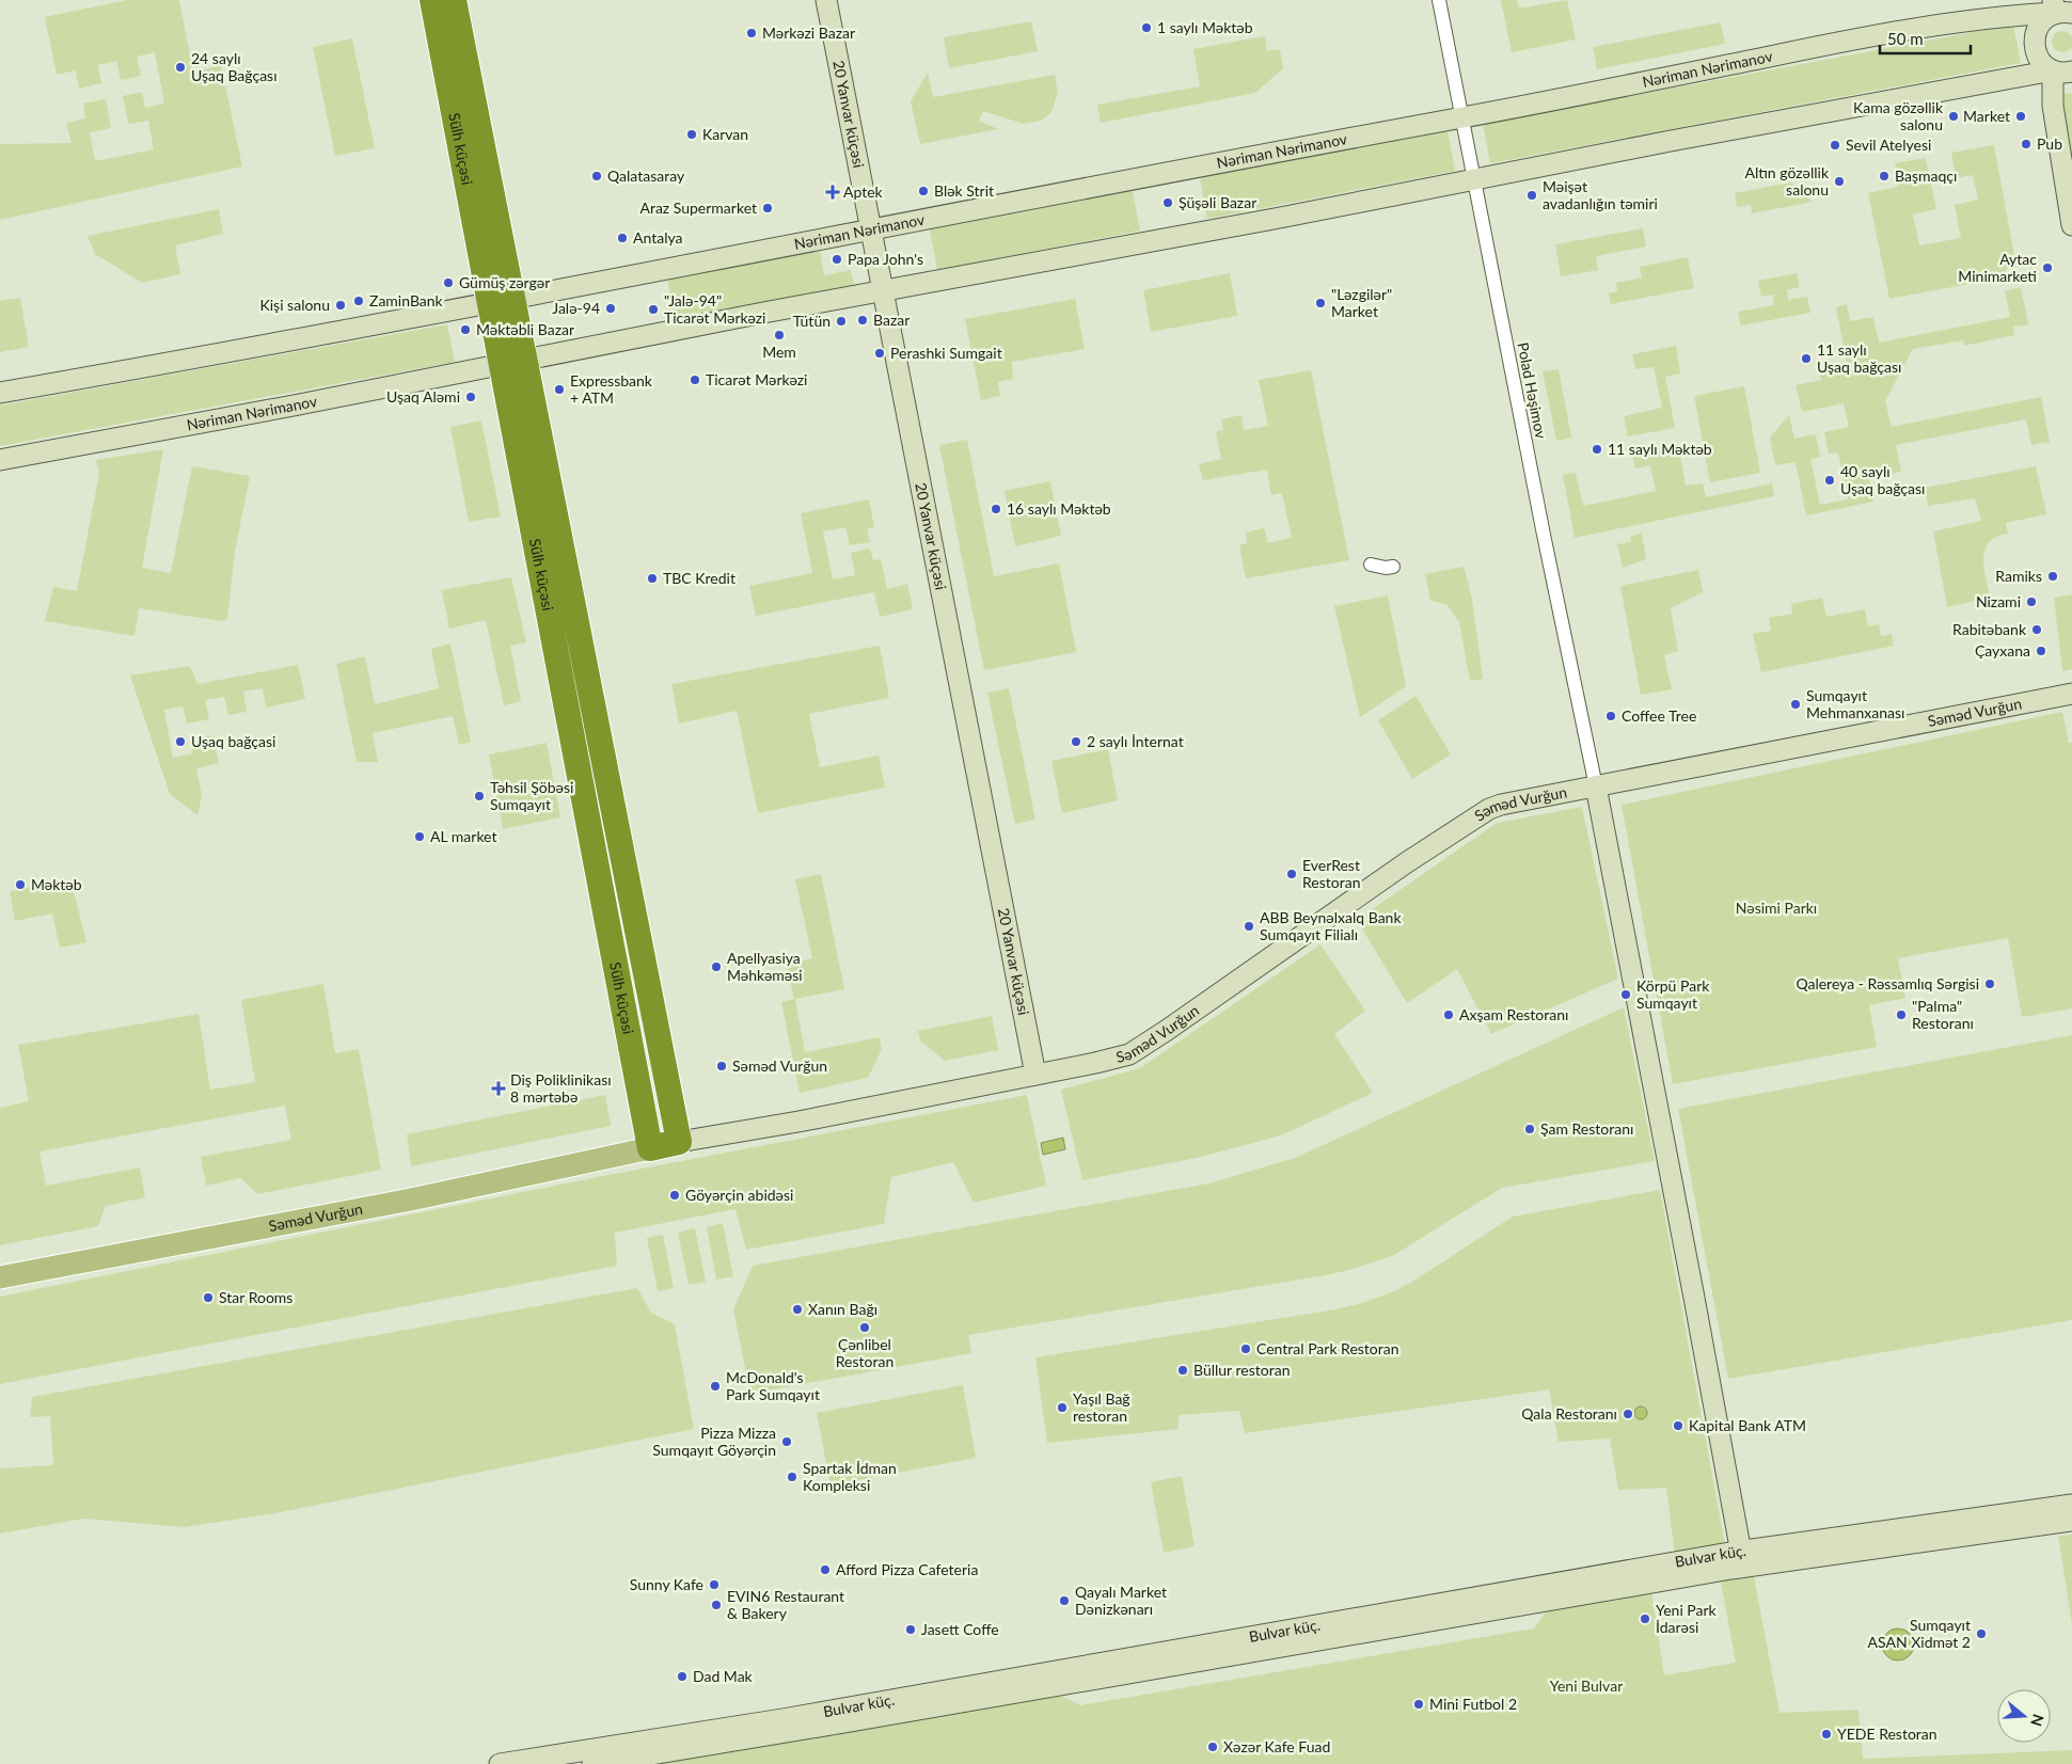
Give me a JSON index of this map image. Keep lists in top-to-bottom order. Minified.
{"streets":{"highway":["Sülh küçəsi","Səməd Vurğun"],"main road":["Nəriman Nərimanov","20 Yanvar küçəsi","Bulvar küç."],"street":["Polad Həşimov"]},"crossings":[["Nəriman Nərimanov","20 Yanvar küçəsi"],["Nəriman Nərimanov","Sülh küçəsi"],["Nəriman Nərimanov","Polad Həşimov"],["20 Yanvar küçəsi","Səməd Vurğun"],["Sülh küçəsi","Səməd Vurğun"],["Polad Həşimov","Səməd Vurğun"]],"parks":["Nəsimi Parkı","Yeni Bulvar"],"places":{"other":["1 saylı Məktəb","Mərkəzi Bazar","24 saylı Uşaq Bağçası","Kama gözəllik salonu","Market","Karvan","Pub","Sevil Atelyesi","Qalatasaray","Başmaqçı","Altın gözəllik salonu","Blək Strit","Məişət avadanlığın təmiri","Şüşəli Bazar","Araz Supermarket","Antalya","Papa John's","Aytac Minimarketi","Gümüş zərgər","ZaminBank","\"Ləzgilər\" Market","Kişi salonu","Jalə-94","\"Jalə-94\" Ticarət Mərkəzi","Bazar","Tütün","Məktəbli Bazar","Mem","Perashki Sumgait","11 saylı Uşaq bağçası","Ticarət Mərkəzi","Expressbank + ATM","Uşaq Aləmi","11 saylı Məktəb","40 saylı Uşaq bağçası","16 saylı Məktəb","Ramiks","TBC Kredit","Nizami","Rabitəbank","Çayxana","Sumqayıt Mehmanxanası","Coffee Tree","Uşaq bağçasi","2 saylı İnternat","Təhsil Şöbəsi Sumqayıt","AL market","EverRest Restoran","Məktəb","ABB Beynəlxalq Bank Sumqayıt Filialı","Apellyasiya Məhkəməsi","Qalereya - Rəssamlıq Sərgisi","Körpü Park Sumqayıt","Axşam Restoranı","\"Palma\" Restoranı","Səməd Vurğun","Şam Restoranı","Göyərçin abidəsi","Star Rooms","Xanın Bağı","Çənlibel Restoran","Central Park Restoran","Büllur restoran","McDonald's Park Sumqayıt","Yaşıl Bağ restoran","Qala Restoranı","Kapital Bank ATM","Pizza Mizza Sumqayıt Göyərçin","Spartak İdman Kompleksi","Afford Pizza Cafeteria","Sunny Kafe","Qayalı Market Dənizkənarı","EVIN6 Restaurant & Bakery","Yeni Park İdarəsi","Jasett Coffe","Sumqayıt ASAN Xidmət 2","Dad Mak","Mini Futbol 2","YEDE Restoran","Xәzәr Kafe Fuad"],"health":["Aptek","Diş Poliklinikası 8 mərtəbə"]},"scale_bar":"50 m","north":"right"}
